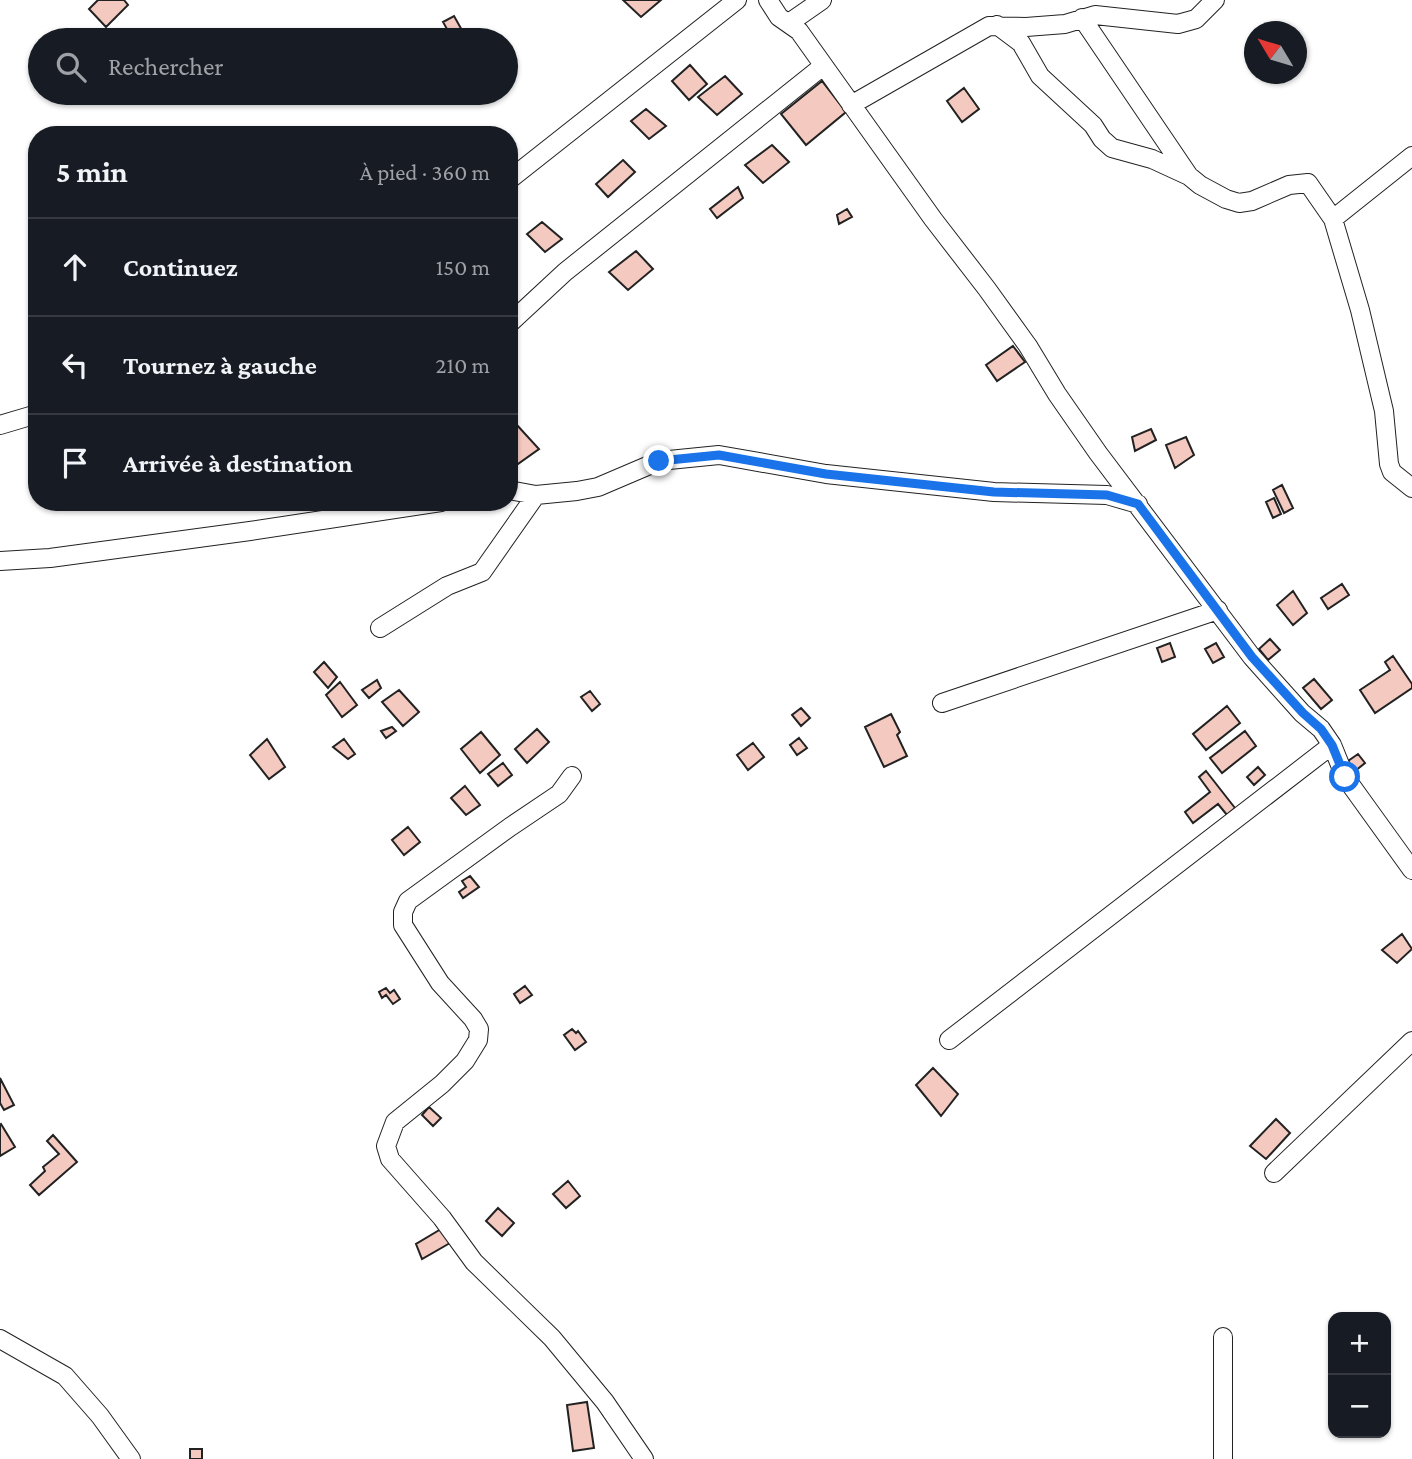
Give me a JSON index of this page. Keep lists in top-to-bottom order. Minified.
{"north":"top left","page":{"search":"Rechercher","heading":["5 min","À pied · 360 m"],"list":[["Continuez","150 m"],["Tournez à gauche","210 m"],"Arrivée à destination"],"map_buttons":["+","−"]}}
